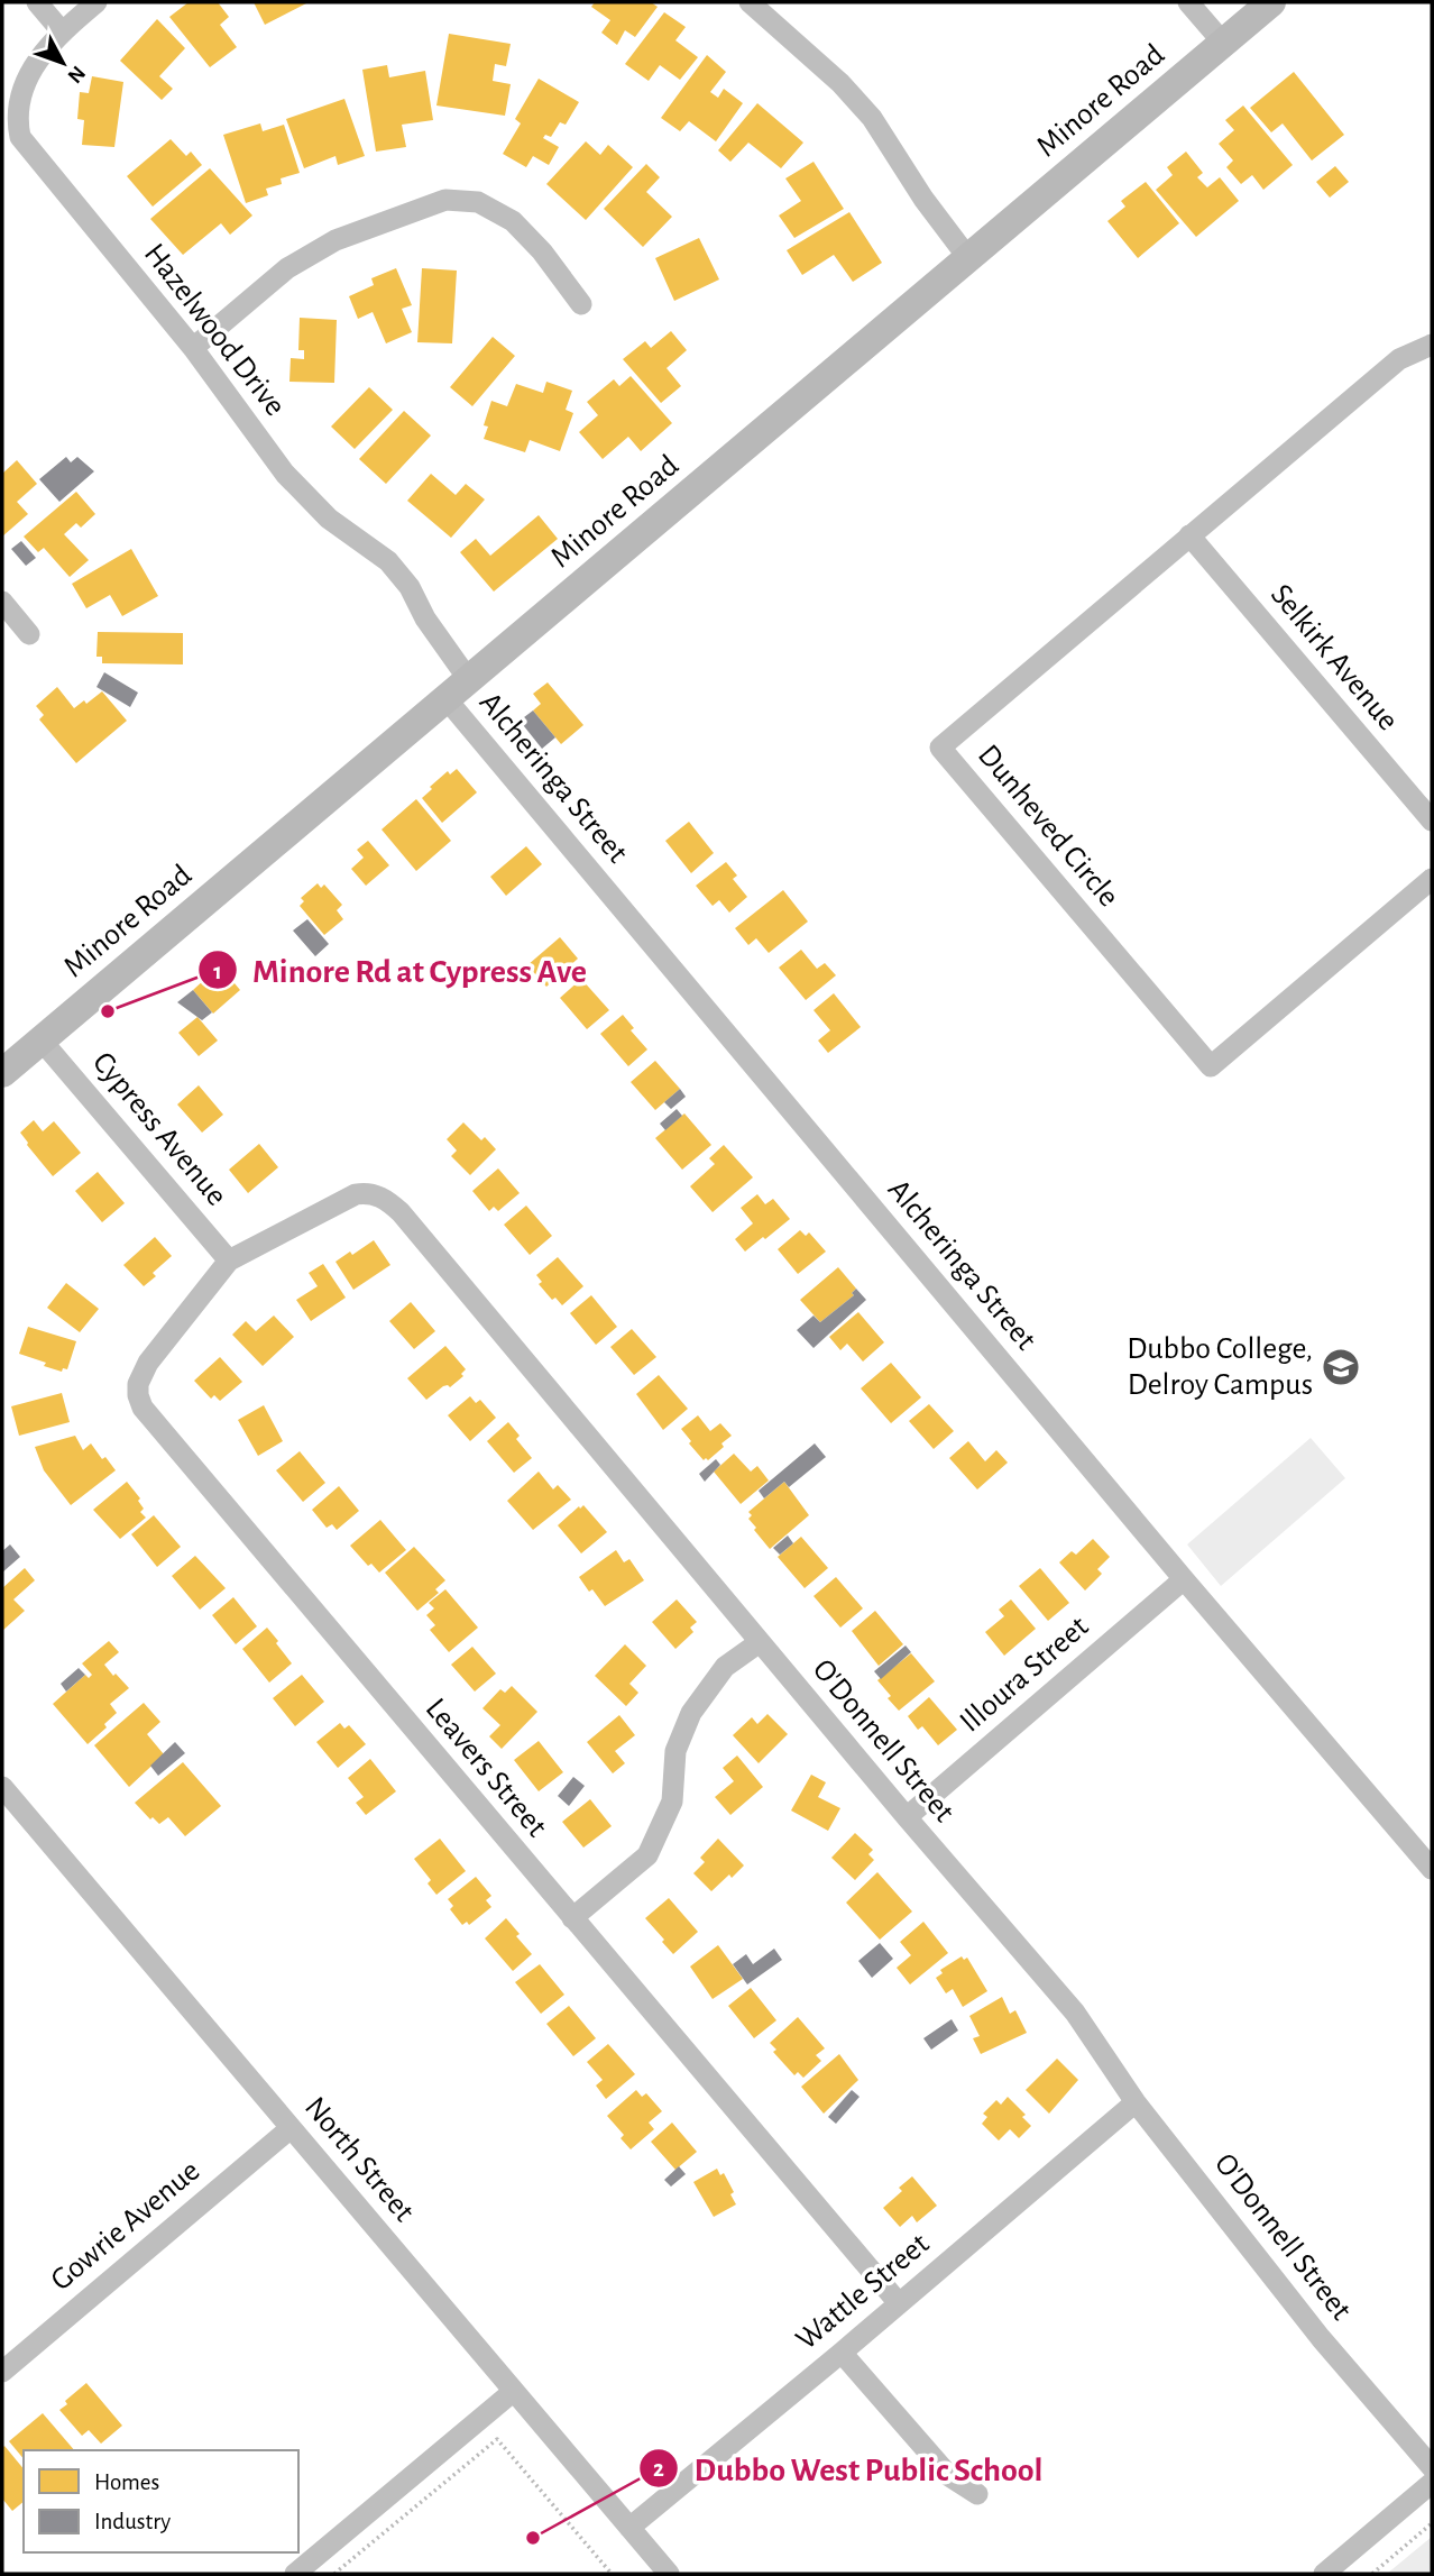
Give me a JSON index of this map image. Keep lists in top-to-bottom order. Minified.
{"streets":{"street":["Minore Road","Hazelwood Drive","Selkirk Avenue","Alcheringa Street","Dunheved Circle","Cypress Avenue","Illoura Street","O'Donnell Street","Leavers Street","North Street","Gowrie Avenue","Wattle Street"]},"crossings":[["Minore Road","Hazelwood Drive"],["Minore Road","Alcheringa Street"],["Minore Road","Cypress Avenue"],["Selkirk Avenue","Dunheved Circle"],["Alcheringa Street","Illoura Street"],["Cypress Avenue","O'Donnell Street"],["Cypress Avenue","Leavers Street"],["Illoura Street","O'Donnell Street"],["O'Donnell Street","Leavers Street"],["O'Donnell Street","Wattle Street"],["Leavers Street","Wattle Street"],["North Street","Gowrie Avenue"],["North Street","Wattle Street"]],"places":{"other":["Minore Rd at Cypress Ave","Dubbo West Public School"],"school or university":["Dubbo College, Delroy Campus"]},"legend":["Homes","Industry"],"north":"bottom right"}
